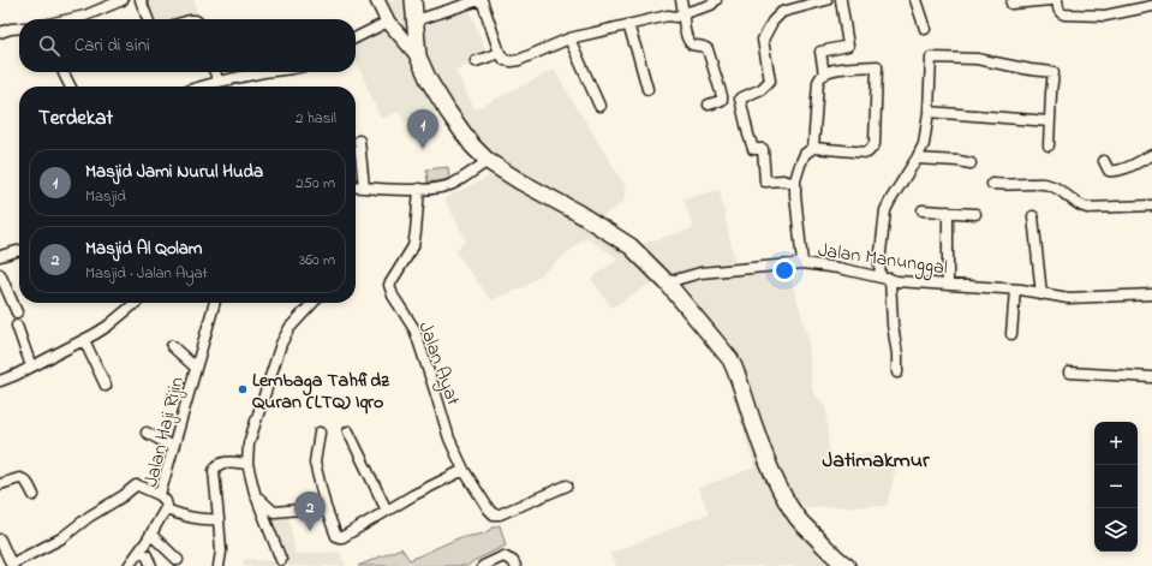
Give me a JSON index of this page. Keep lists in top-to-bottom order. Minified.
{"streets":{"street":["Jalan Manunggal","Jalan Ayat","Jalan Haji Rijin"]},"districts":["Jatimakmur"],"places":["Lembaga Tahfidz Quran (LTQ) Iqro"],"page":{"search":"Cari di sini","heading":["Terdekat","2 hasil"],"pins":["1","2"],"list":[{"mark":"1","name":"Masjid Jami Nurul Huda","note":"Masjid","value":"250 m"},{"mark":"2","name":"Masjid Al Qolam","note":"Masjid · Jalan Ayat","value":"360 m"}],"map_buttons":["+","−"]}}
